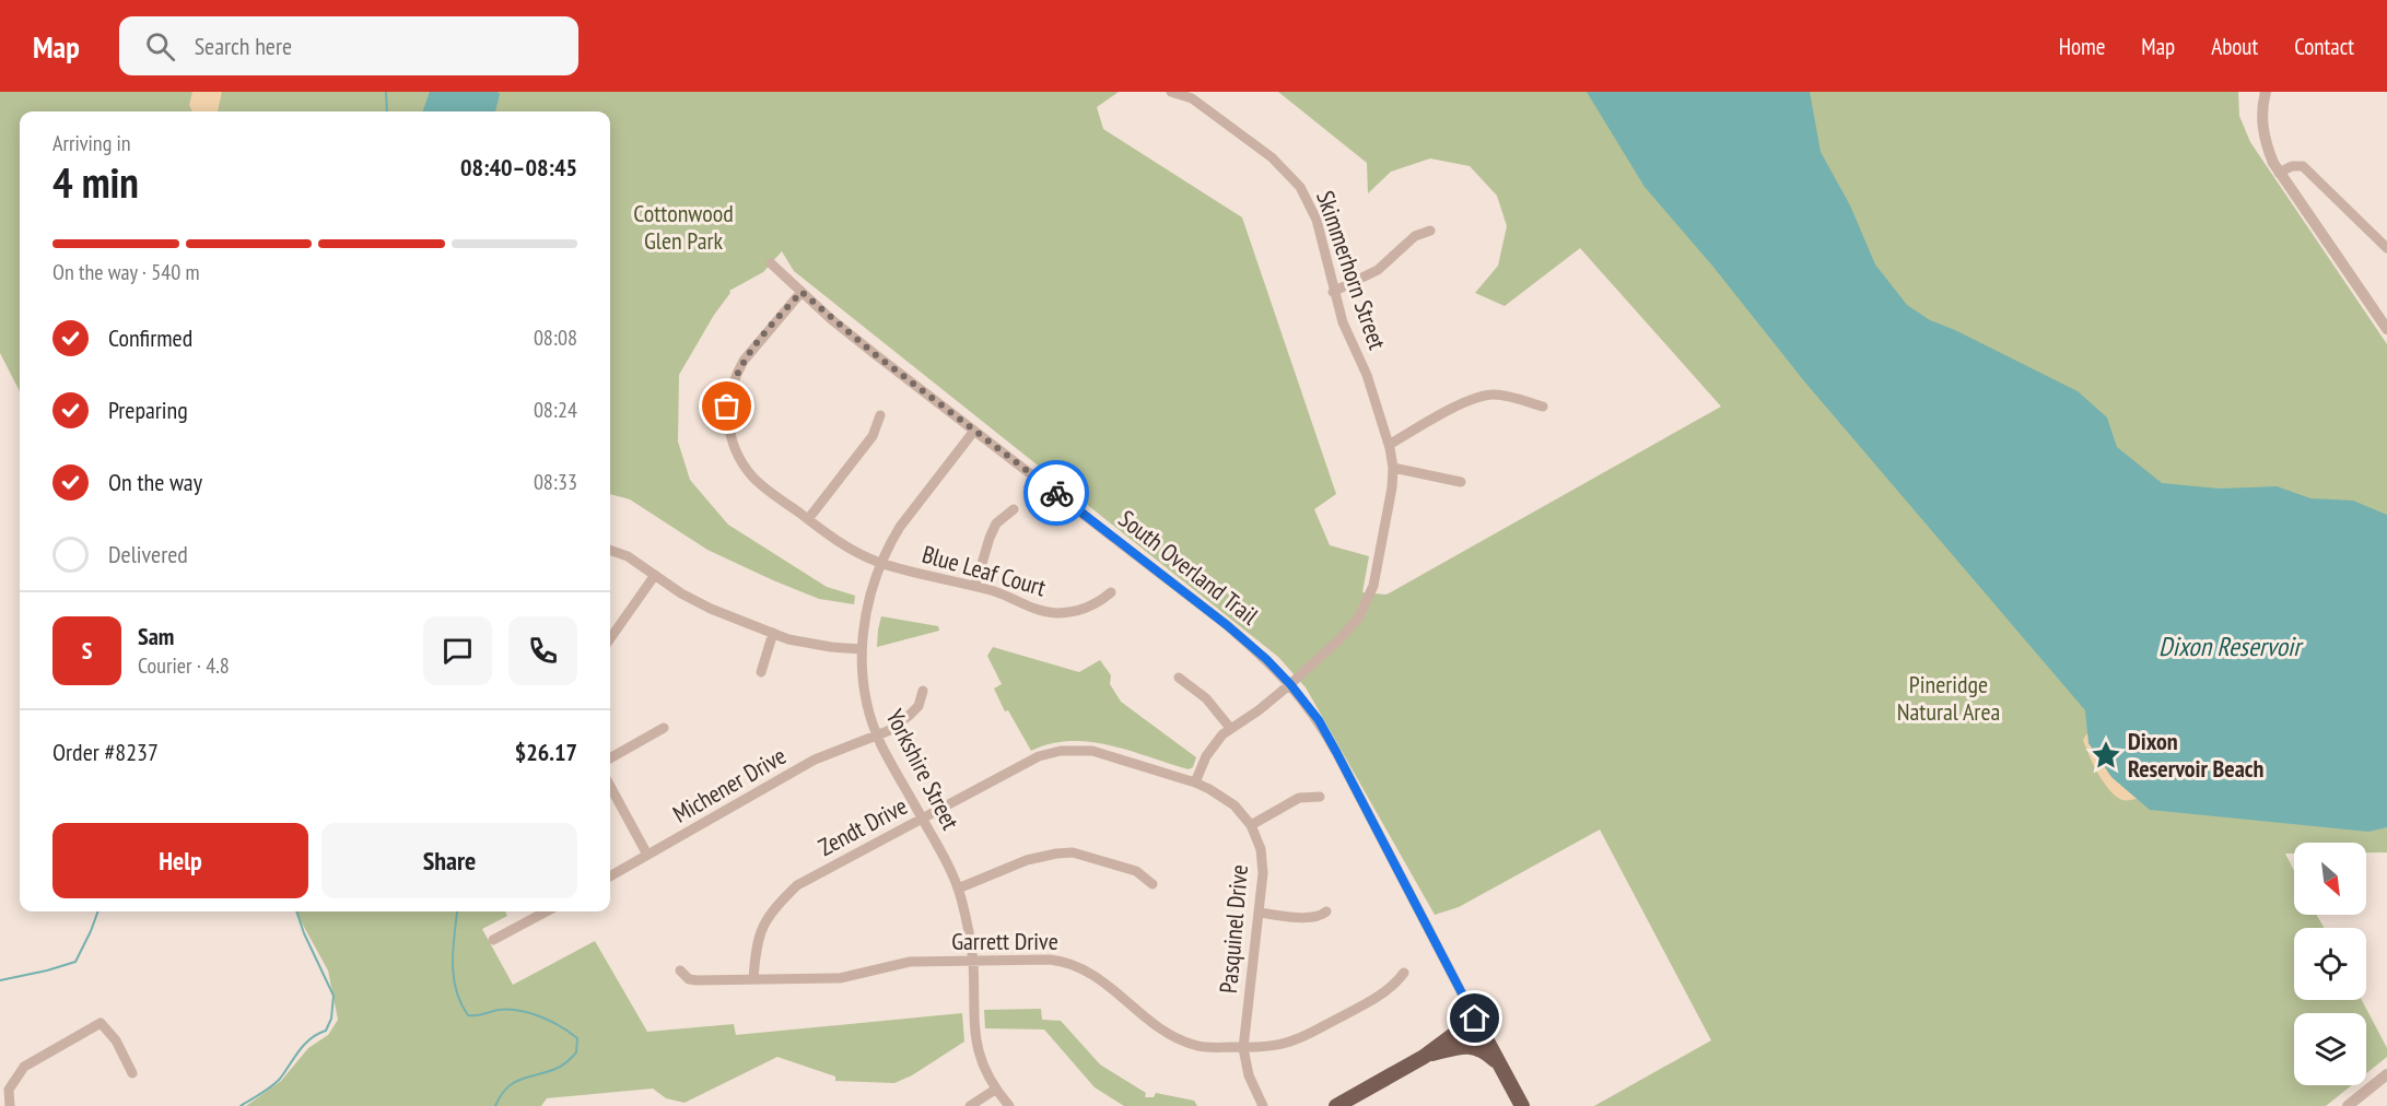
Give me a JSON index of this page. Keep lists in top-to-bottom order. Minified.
{"streets":{"main road":["South Overland Trail"],"street":["Skimmerhorn Street","Blue Leaf Court","Yorkshire Street","Michener Drive","Zendt Drive","Pasquinel Drive","Garrett Drive"]},"crossings":[["Skimmerhorn Street","South Overland Trail"],["Skimmerhorn Street","Zendt Drive"],["Skimmerhorn Street","Pasquinel Drive"],["South Overland Trail","Blue Leaf Court"],["South Overland Trail","Yorkshire Street"],["Blue Leaf Court","Yorkshire Street"],["Yorkshire Street","Michener Drive"],["Yorkshire Street","Zendt Drive"],["Yorkshire Street","Garrett Drive"],["Zendt Drive","Pasquinel Drive"],["Zendt Drive","Garrett Drive"],["Pasquinel Drive","Garrett Drive"]],"water":["Dixon Reservoir"],"parks":["Cottonwood Glen Park","Pineridge Natural Area"],"places":{"place":["Dixon Reservoir Beach"]},"north":"bottom right","page":{"header":"Map","search":"Search here","nav":["Home","Map","About","Contact"],"heading":["4 min","Arriving in","08:40–08:45"],"panel":["Sam","Courier · 4.8","Order #8237","$26.17"],"bar":"On the way · 540 m","list":[["Confirmed","08:08"],["Preparing","08:24"],["On the way","08:33"],"Delivered"],"round":"S","buttons":["Help","Share"]}}
